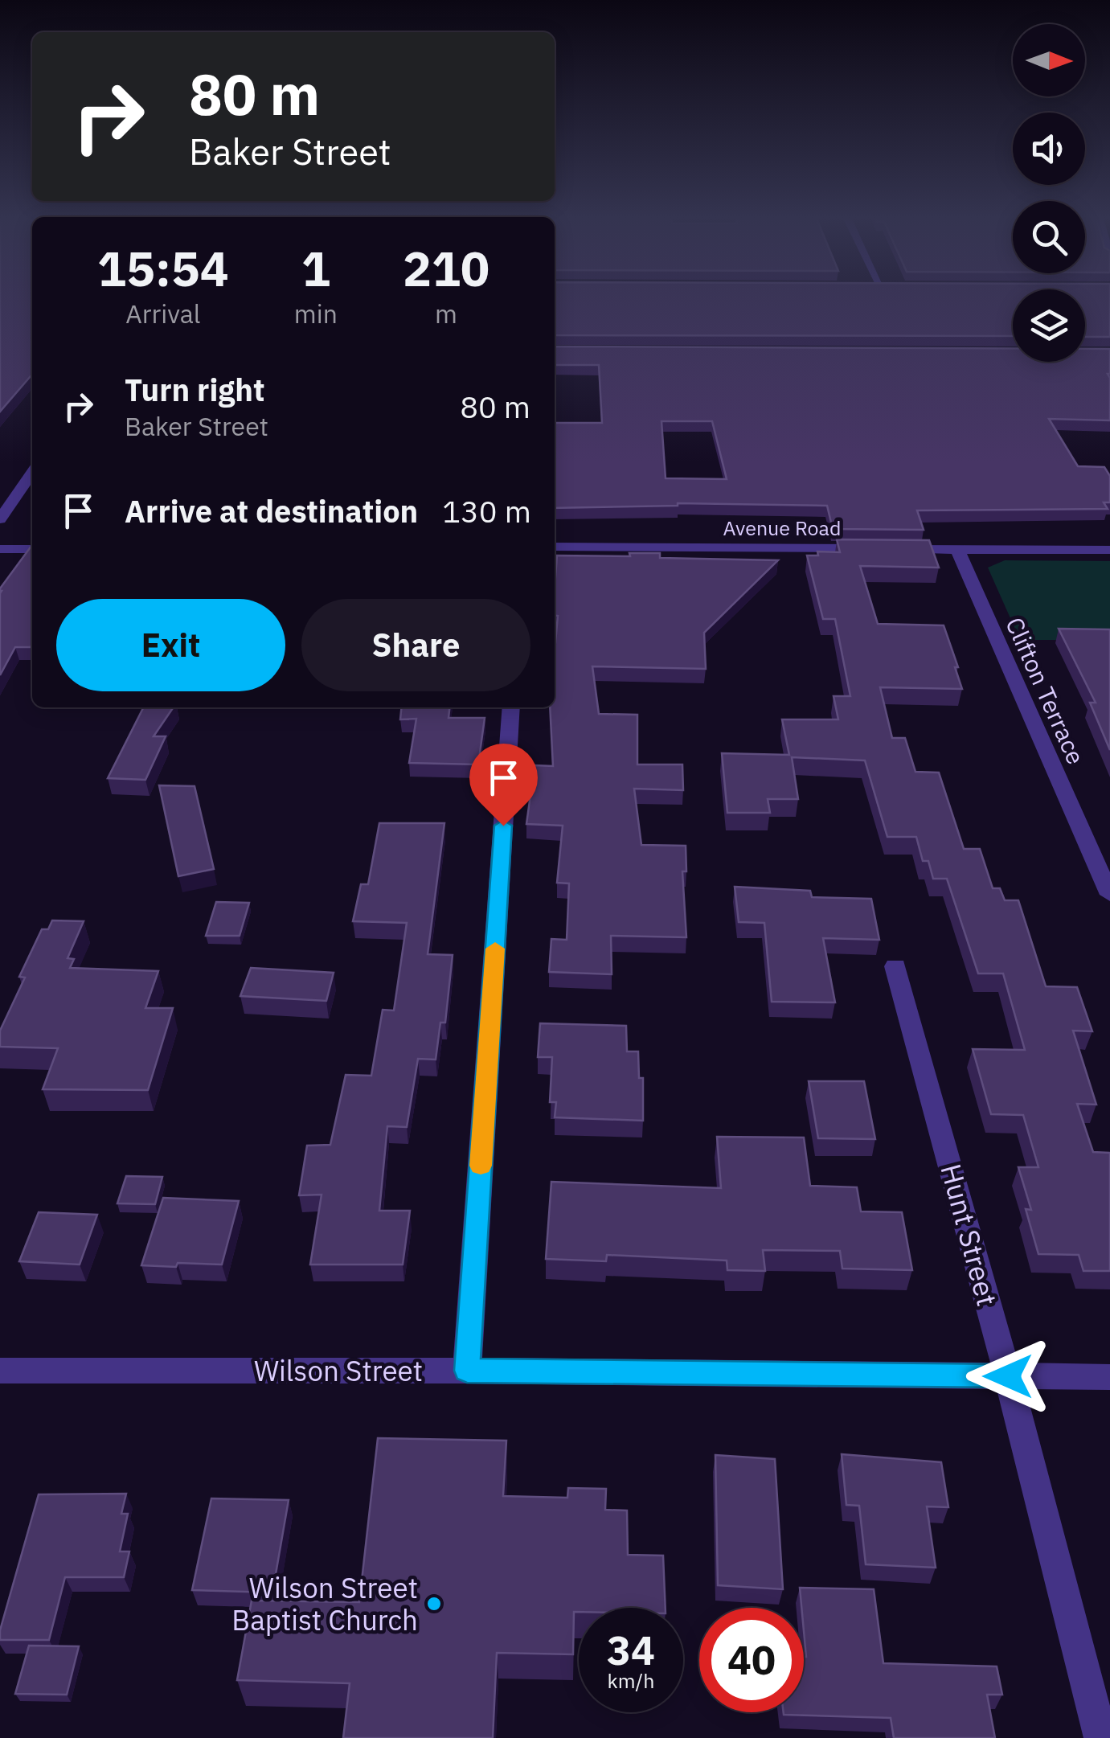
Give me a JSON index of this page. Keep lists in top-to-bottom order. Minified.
{"streets":{"street":["Avenue Road","Clifton Terrace","Hunt Street","Wilson Street"]},"crossings":[["Avenue Road","Clifton Terrace"],["Hunt Street","Wilson Street"]],"places":["Wilson Street Baptist Church"],"north":"right","page":{"turn":["80 m","Baker Street"],"eta":["15:54","Arrival","1","min","210","m"],"list":[{"name":"Turn right","note":"Baker Street","value":"80 m"},{"name":"Arrive at destination","value":"130 m"}],"buttons":["Exit","Share"],"speed":"34 km/h","limit":"40"}}
